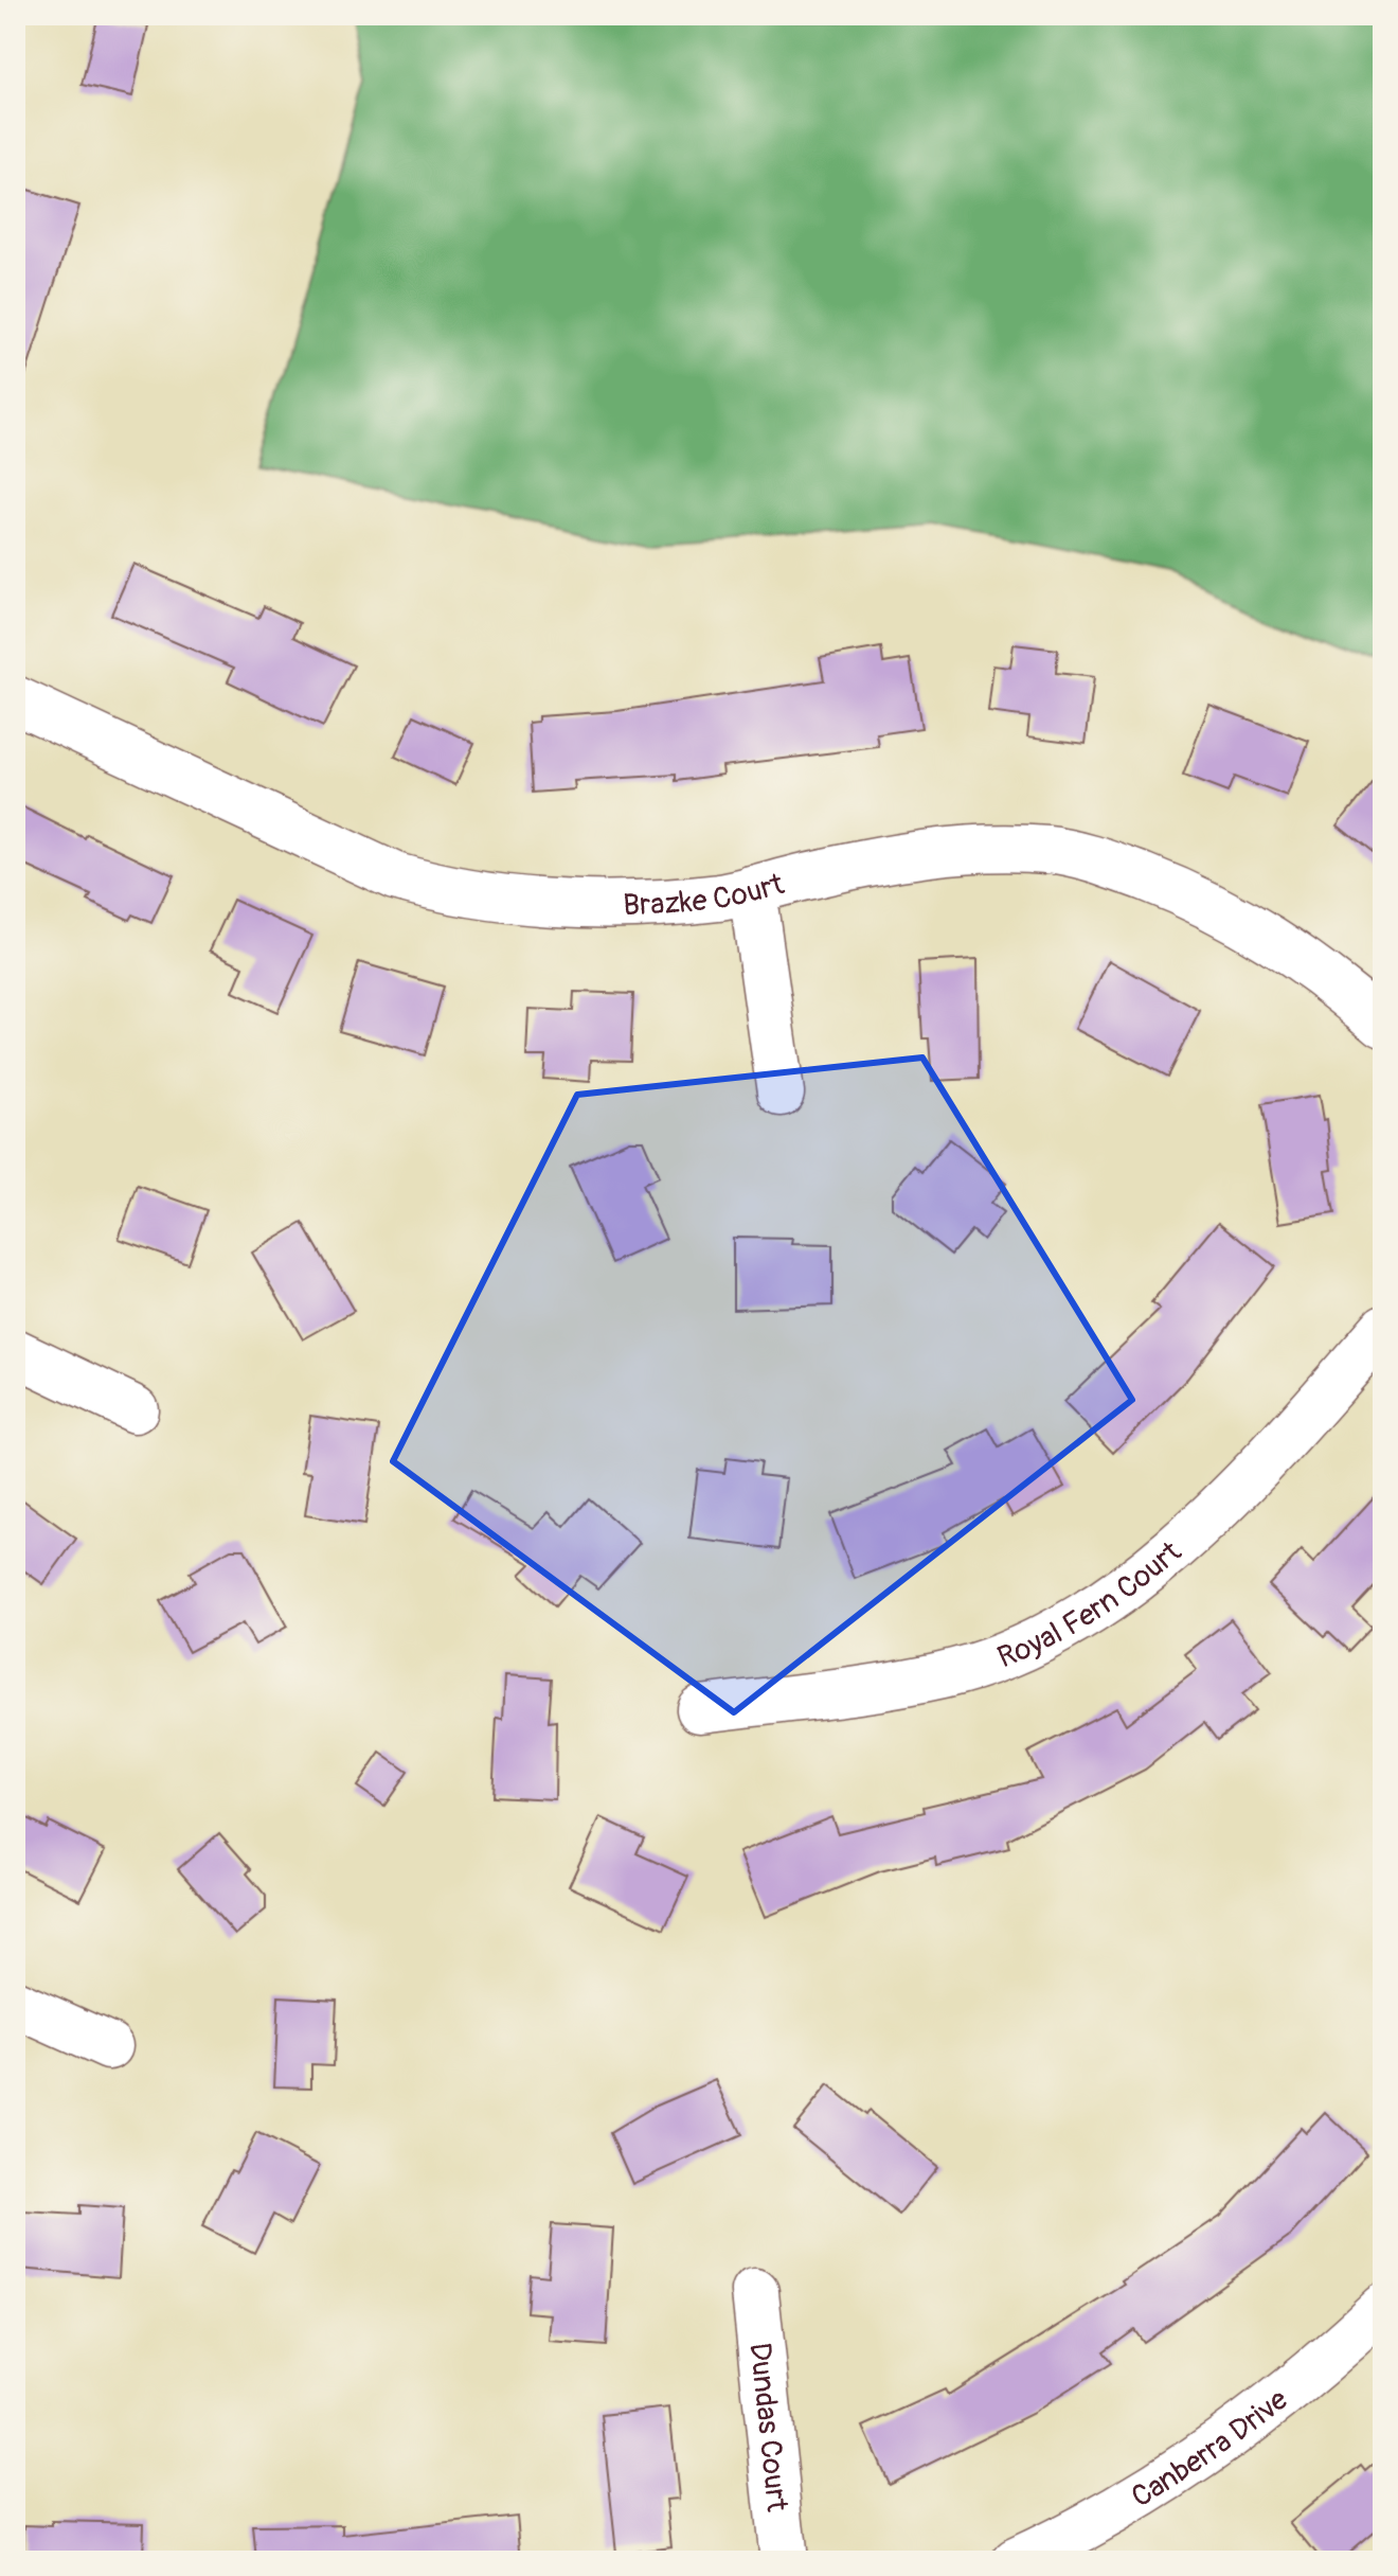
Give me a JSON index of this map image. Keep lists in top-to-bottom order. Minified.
{"streets":{"street":["Brazke Court","Royal Fern Court","Dundas Court","Canberra Drive"]}}
